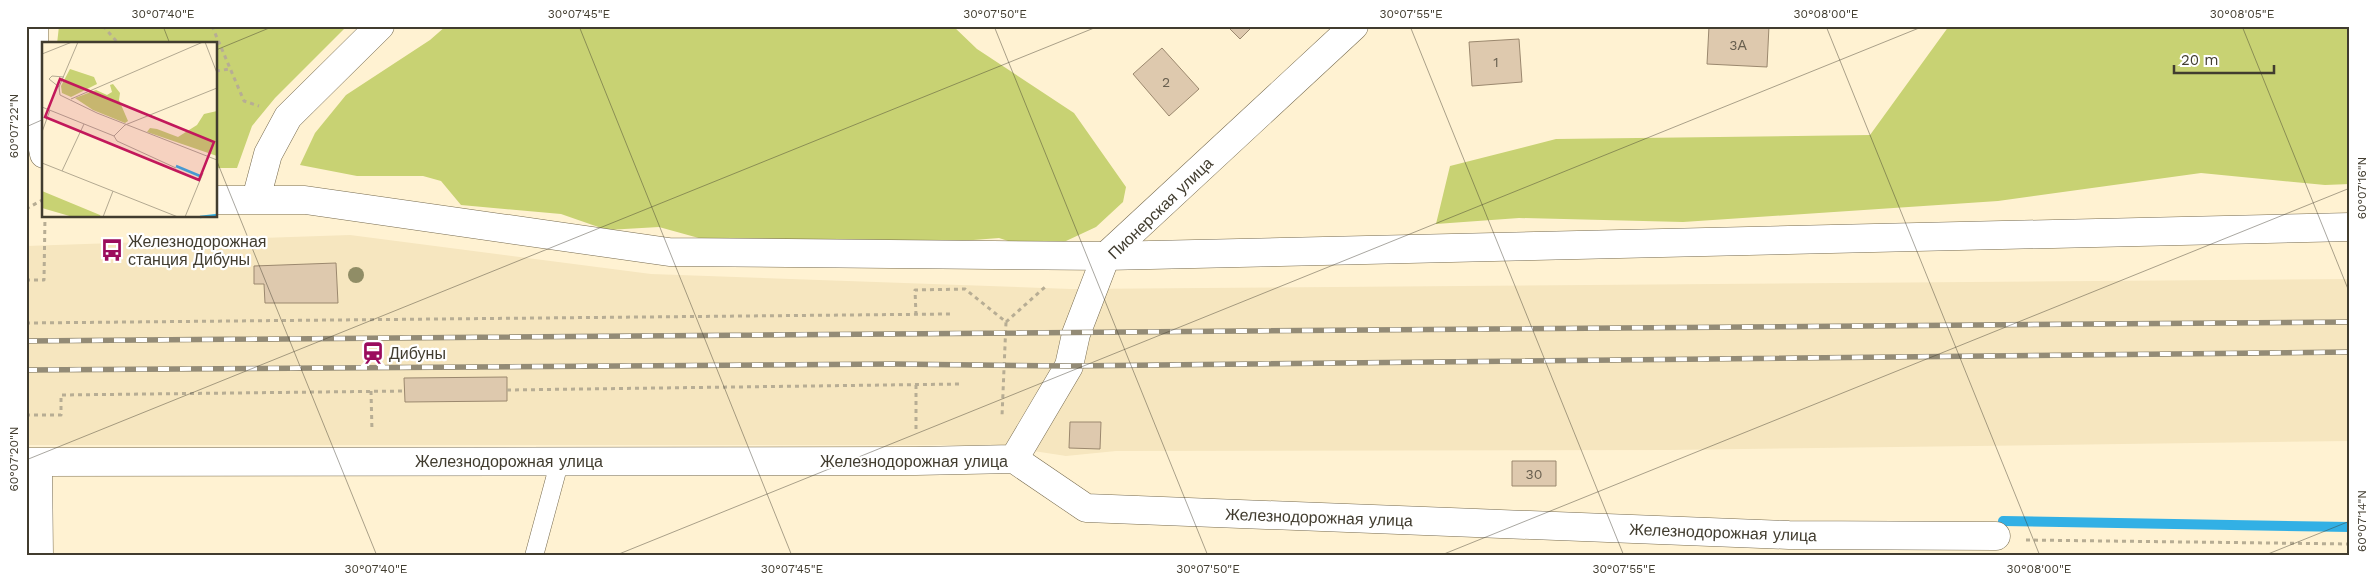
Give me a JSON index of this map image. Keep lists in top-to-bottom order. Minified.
{"streets":{"street":["Пионерская улица","Железнодорожная улица"]},"crossings":[["Пионерская улица","Железнодорожная улица"]],"places":{"bus stop":["Железнодорожная станция Дибуны"],"station":["Дибуны"]},"house_numbers":["3А","1","2","30"],"scale_bar":"20 m","coordinates":["30°07'40\"E","30°07'45\"E","30°07'50\"E","30°07'55\"E","30°08'00\"E","30°08'05\"E","60°07'22\"N","60°07'16\"N","60°07'20\"N","60°07'14\"N"]}
